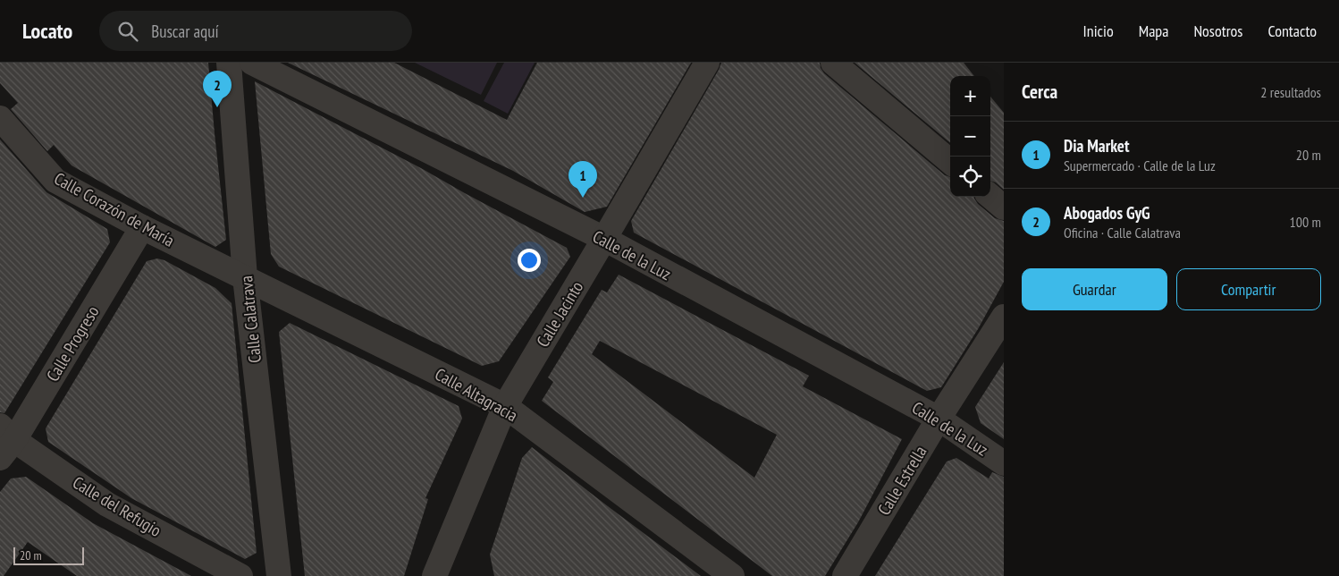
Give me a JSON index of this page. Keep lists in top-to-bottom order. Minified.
{"streets":{"street":["Calle Corazón de María","Calle de la Luz","Calle Jacinto","Calle Calatrava","Calle Progreso","Calle Altagracia","Calle Estrella","Calle del Refugio"]},"crossings":[["Calle Corazón de María","Calle Calatrava"],["Calle Corazón de María","Calle Progreso"],["Calle Corazón de María","Calle Altagracia"],["Calle de la Luz","Calle Jacinto"],["Calle de la Luz","Calle Estrella"],["Calle Jacinto","Calle Altagracia"],["Calle Calatrava","Calle Altagracia"],["Calle Progreso","Calle del Refugio"]],"scale_bar":"20 m","page":{"header":"Locato","search":"Buscar aquí","nav":["Inicio","Mapa","Nosotros","Contacto"],"heading":["Cerca","2 resultados"],"pins":["2","1"],"map_buttons":["+","−"],"list":[{"mark":"1","name":"Dia Market","note":"Supermercado · Calle de la Luz","value":"20 m"},{"mark":"2","name":"Abogados GyG","note":"Oficina · Calle Calatrava","value":"100 m"}],"buttons":["Guardar","Compartir"],"scale":"20 m"}}
